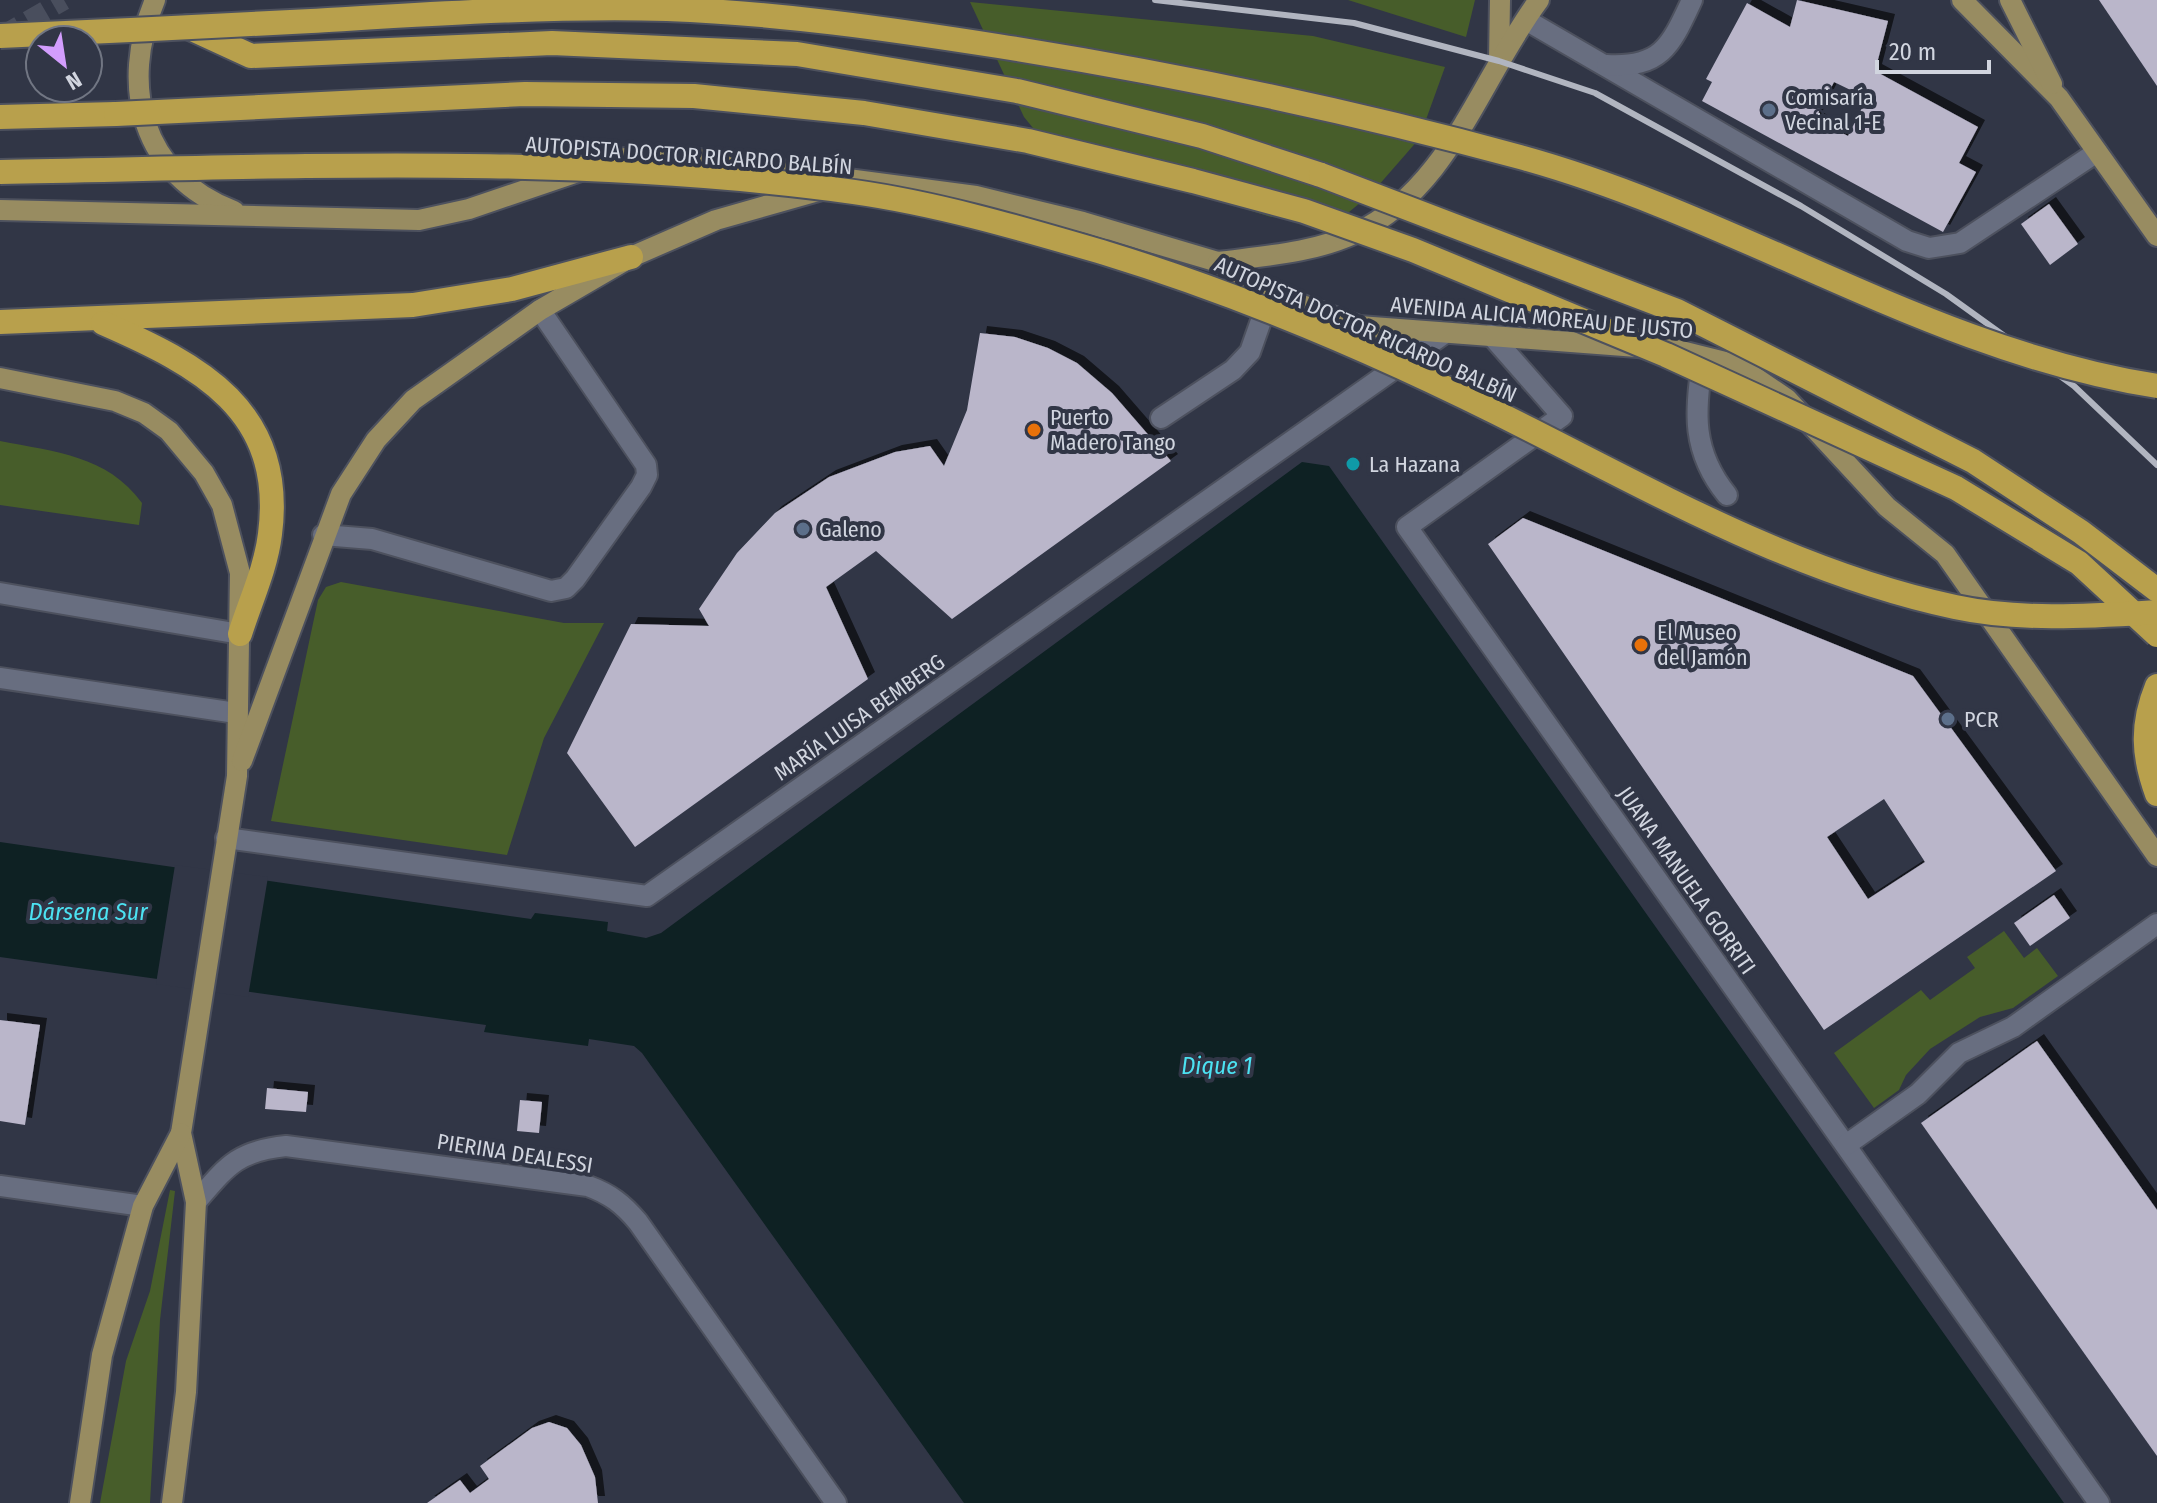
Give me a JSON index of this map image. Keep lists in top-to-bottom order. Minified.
{"streets":{"highway":["AUTOPISTA DOCTOR RICARDO BALBÍN"],"main road":["AVENIDA ALICIA MOREAU DE JUSTO"],"street":["MARÍA LUISA BEMBERG","JUANA MANUELA GORRITI","PIERINA DEALESSI"]},"crossings":[["AVENIDA ALICIA MOREAU DE JUSTO","MARÍA LUISA BEMBERG"],["AVENIDA ALICIA MOREAU DE JUSTO","JUANA MANUELA GORRITI"]],"water":["Dársena Sur","Dique 1"],"places":["Comisaría Vecinal 1-E","Puerto Madero Tango","La Hazana","Galeno","El Museo del Jamón","PCR"],"scale_bar":"20 m","north":"bottom right"}
